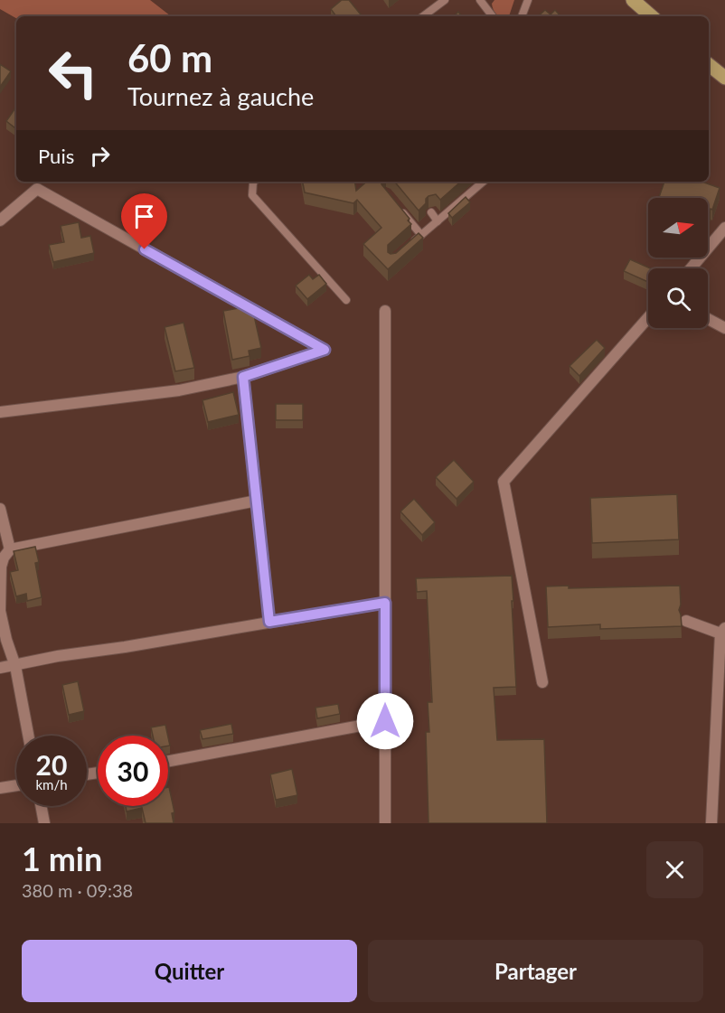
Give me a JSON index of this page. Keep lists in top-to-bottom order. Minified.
{"north":"right","page":{"turn":["60 m","Tournez à gauche"],"then":"Puis","speed":"20 km/h","limit":"30","heading":["1 min","380 m · 09:38"],"buttons":["Quitter","Partager"]}}
